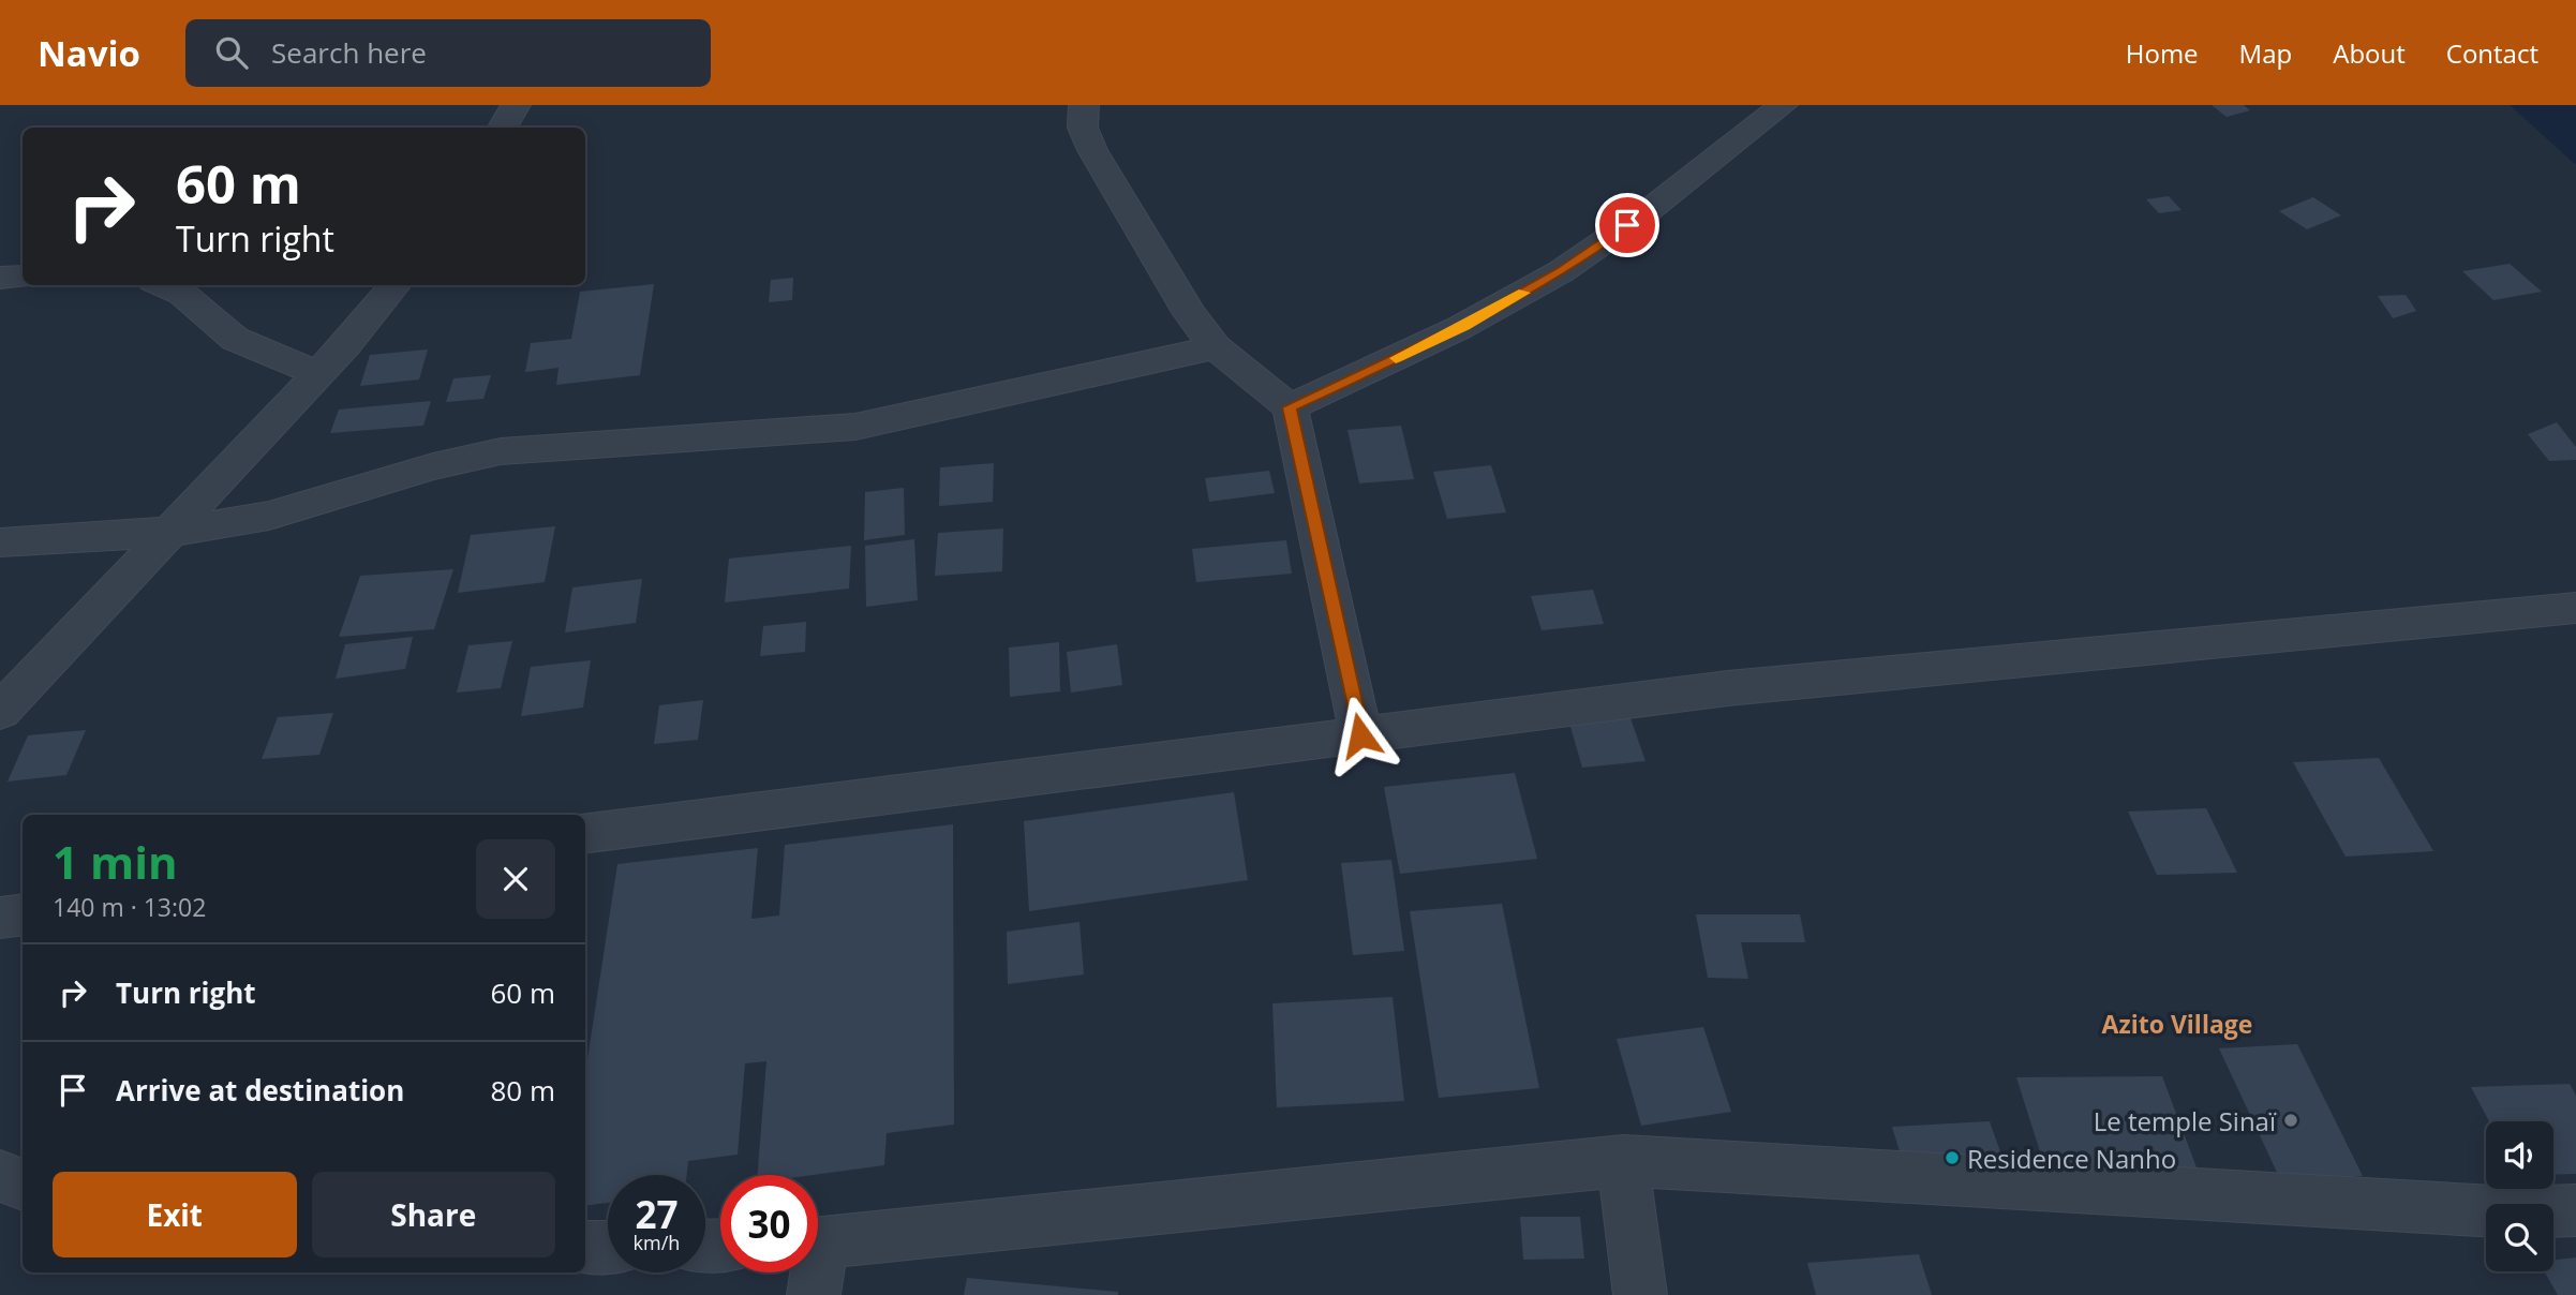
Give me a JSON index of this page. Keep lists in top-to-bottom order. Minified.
{"districts":["Azito Village"],"places":["Le temple Sinaï","Residence Nanho"],"page":{"header":"Navio","search":"Search here","nav":["Home","Map","About","Contact"],"turn":["60 m","Turn right"],"heading":["1 min","140 m · 13:02"],"list":[{"name":"Turn right","value":"60 m"},{"name":"Arrive at destination","value":"80 m"}],"buttons":["Exit","Share"],"speed":"27 km/h","limit":"30"}}
